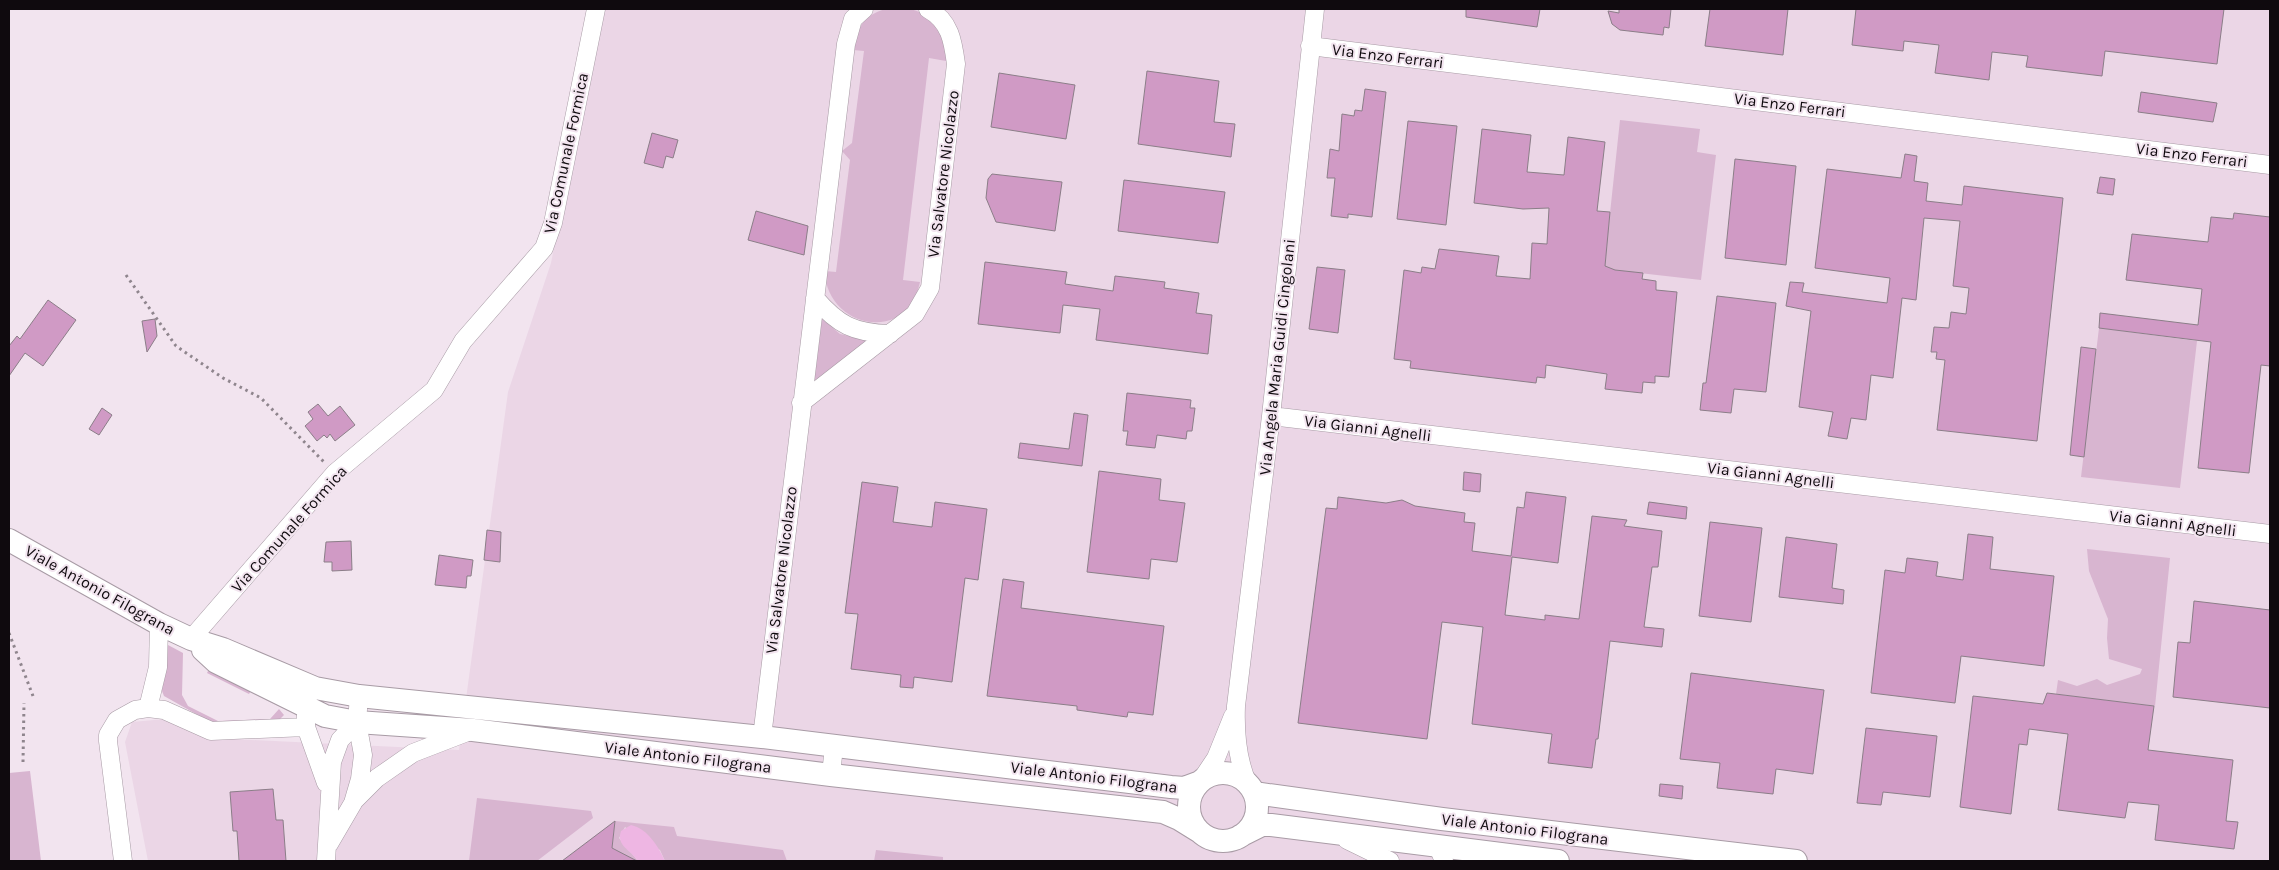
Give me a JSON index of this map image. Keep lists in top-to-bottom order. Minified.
{"streets":{"main road":["Viale Antonio Filograna"],"street":["Via Enzo Ferrari","Via Comunale Formica","Via Salvatore Nicolazzo","Via Angela Maria Guidi Cingolani","Via Gianni Agnelli"]},"crossings":[["Via Enzo Ferrari","Via Angela Maria Guidi Cingolani"],["Via Comunale Formica","Viale Antonio Filograna"],["Via Salvatore Nicolazzo","Viale Antonio Filograna"],["Via Angela Maria Guidi Cingolani","Via Gianni Agnelli"]]}
